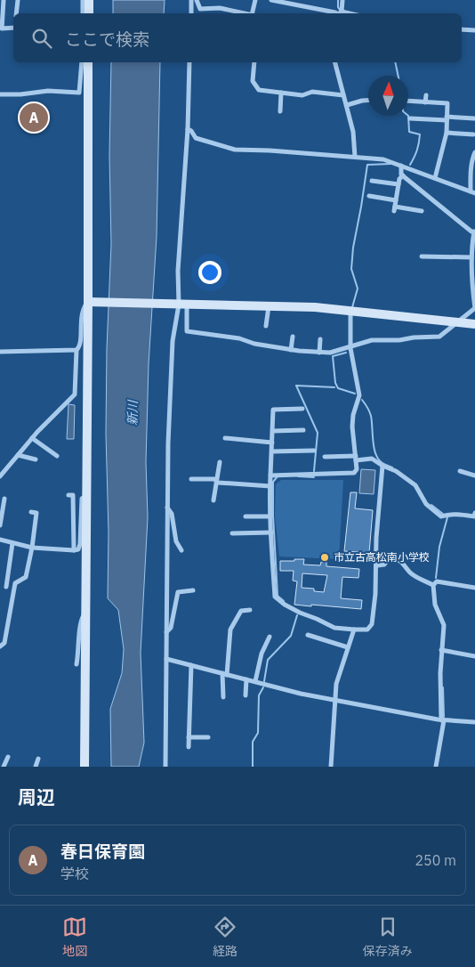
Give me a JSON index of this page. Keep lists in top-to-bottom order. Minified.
{"water":["新川"],"places":["市立古高松南小学校"],"north":"top","page":{"search":"ここで検索","pins":"A","heading":"周辺","list":[{"mark":"A","name":"春日保育園","note":"学校","value":"250 m"}],"nav":["地図","経路","保存済み"]}}
